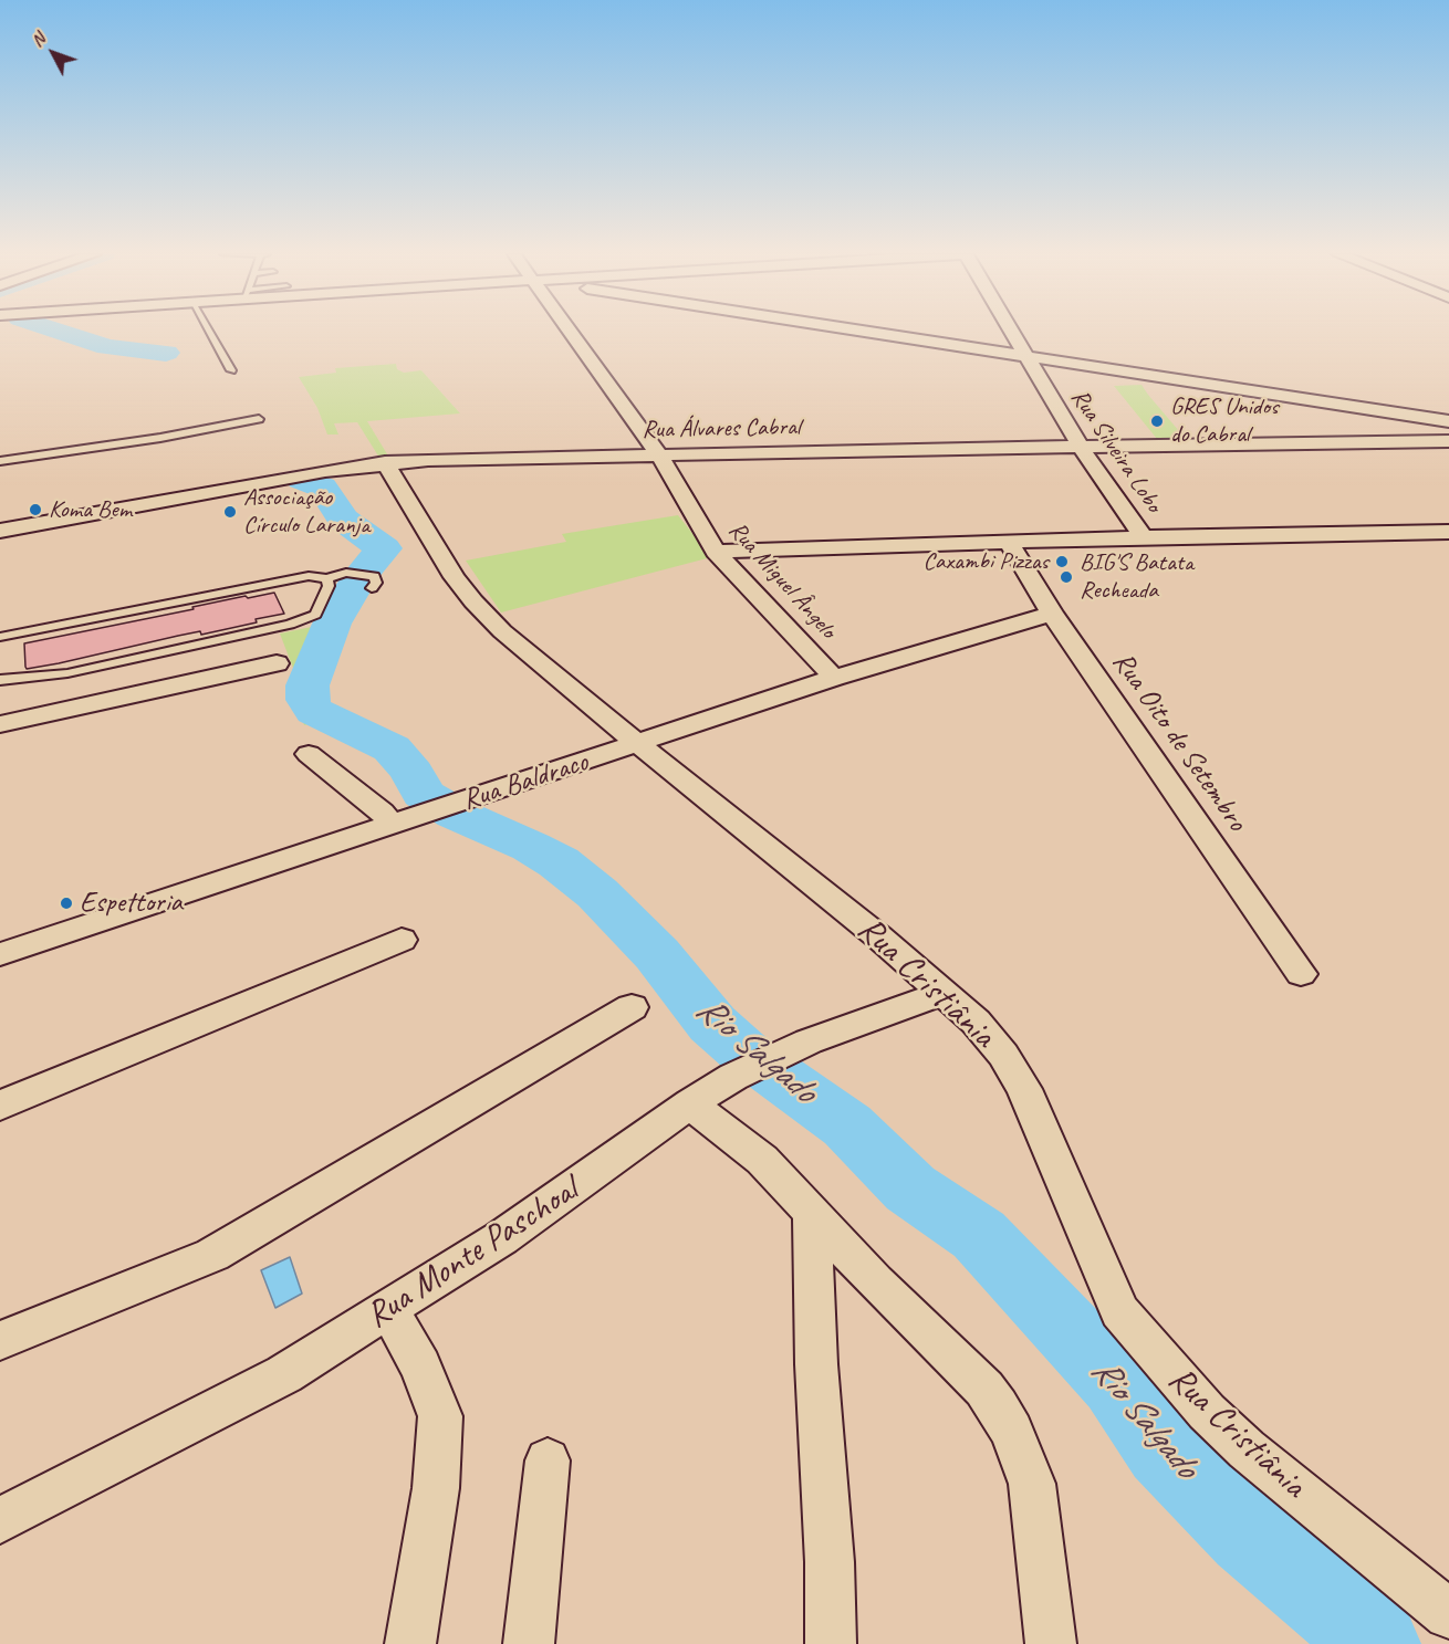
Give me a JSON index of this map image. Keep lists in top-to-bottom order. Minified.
{"streets":{"street":["Rua Álvares Cabral","Rua Silveira Lobo","Rua Miguel Ângelo","Rua Oito de Setembro","Rua Baldraco","Rua Cristiânia","Rua Monte Paschoal"]},"crossings":[["Rua Álvares Cabral","Rua Silveira Lobo"],["Rua Álvares Cabral","Rua Miguel Ângelo"],["Rua Álvares Cabral","Rua Cristiânia"],["Rua Miguel Ângelo","Rua Baldraco"],["Rua Oito de Setembro","Rua Baldraco"],["Rua Baldraco","Rua Cristiânia"],["Rua Cristiânia","Rua Monte Paschoal"]],"water":["Rio Salgado"],"places":["GRES Unidos do Cabral","Koma Bem","Associação Círculo Laranja","Caxambi Pizzas","BIG'S Batata Recheada","Espettoria"],"north":"top left"}
